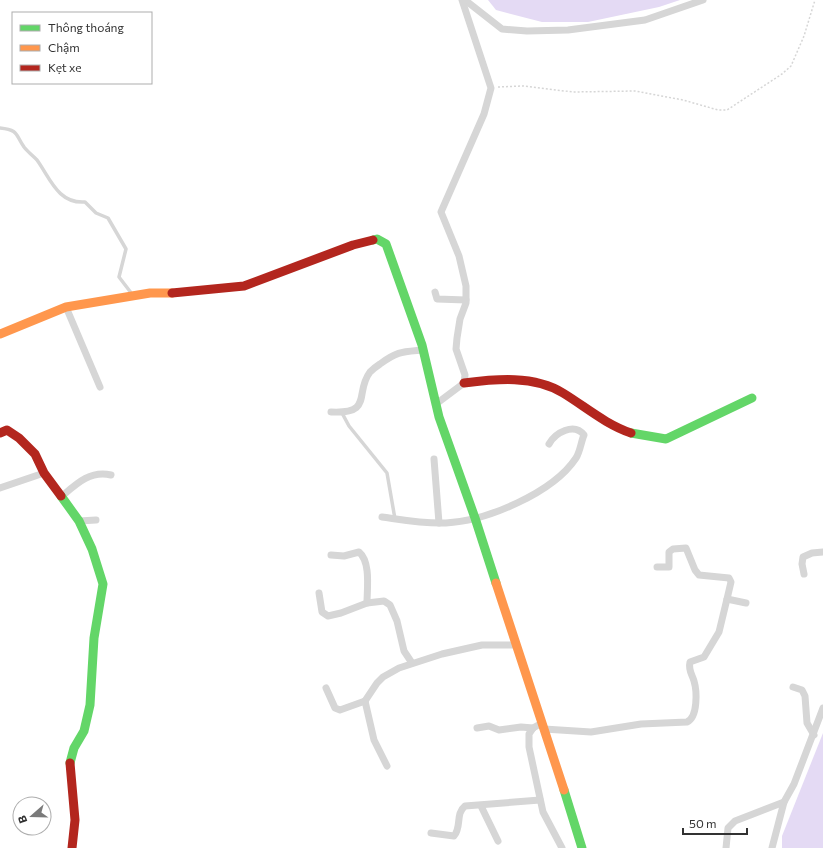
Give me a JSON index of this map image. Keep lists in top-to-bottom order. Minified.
{"legend":["Thông thoáng","Chậm","Kẹt xe"],"scale_bar":"50 m","north":"left"}
